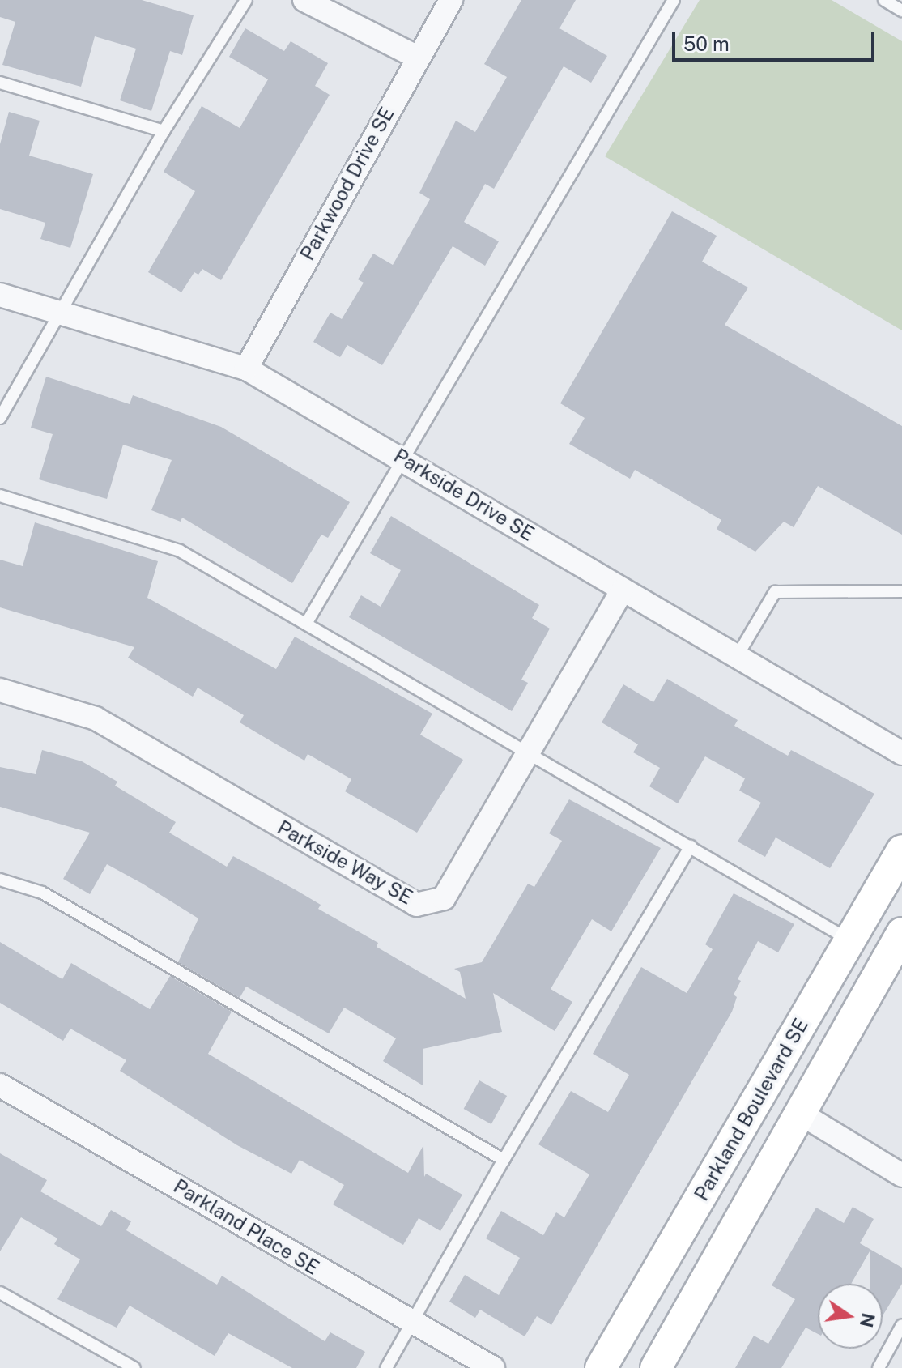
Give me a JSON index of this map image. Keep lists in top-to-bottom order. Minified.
{"streets":{"street":["Parkwood Drive SE","Parkside Drive SE","Parkside Way SE","Parkland Boulevard SE","Parkland Place SE"]},"crossings":[["Parkwood Drive SE","Parkside Drive SE"],["Parkside Drive SE","Parkside Way SE"]],"scale_bar":"50 m","north":"right"}
